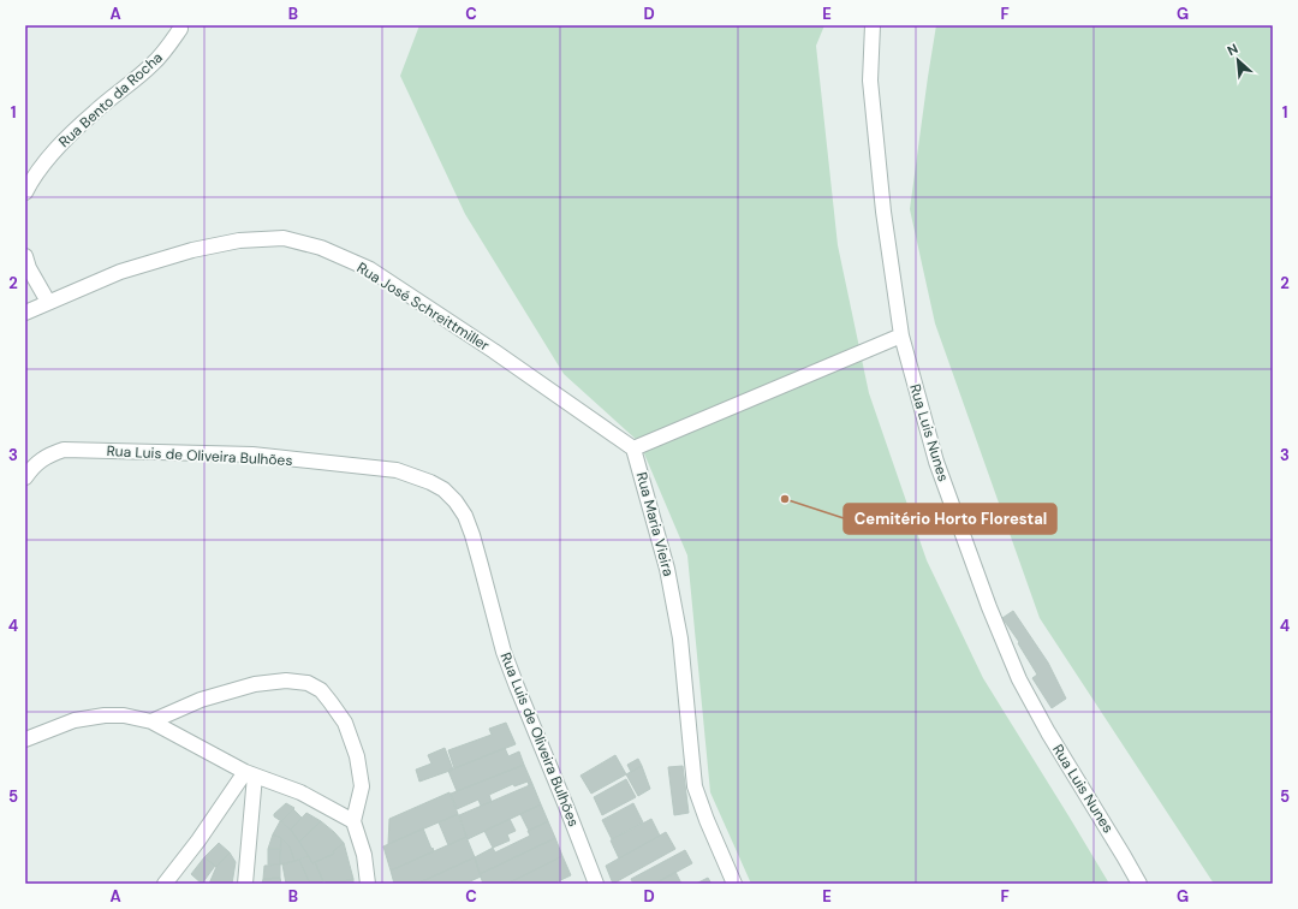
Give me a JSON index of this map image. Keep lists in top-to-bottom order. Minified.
{"streets":{"street":["Rua Bento da Rocha","Rua José Schreittmiller","Rua Luis Nunes","Rua Luis de Oliveira Bulhões","Rua Maria Vieira"]},"crossings":[["Rua José Schreittmiller","Rua Maria Vieira"]],"places":["Cemitério Horto Florestal"],"north":"top left","grid":{"columns":["A","B","C","D","E","F","G"],"rows":["1","2","3","4","5"]}}
